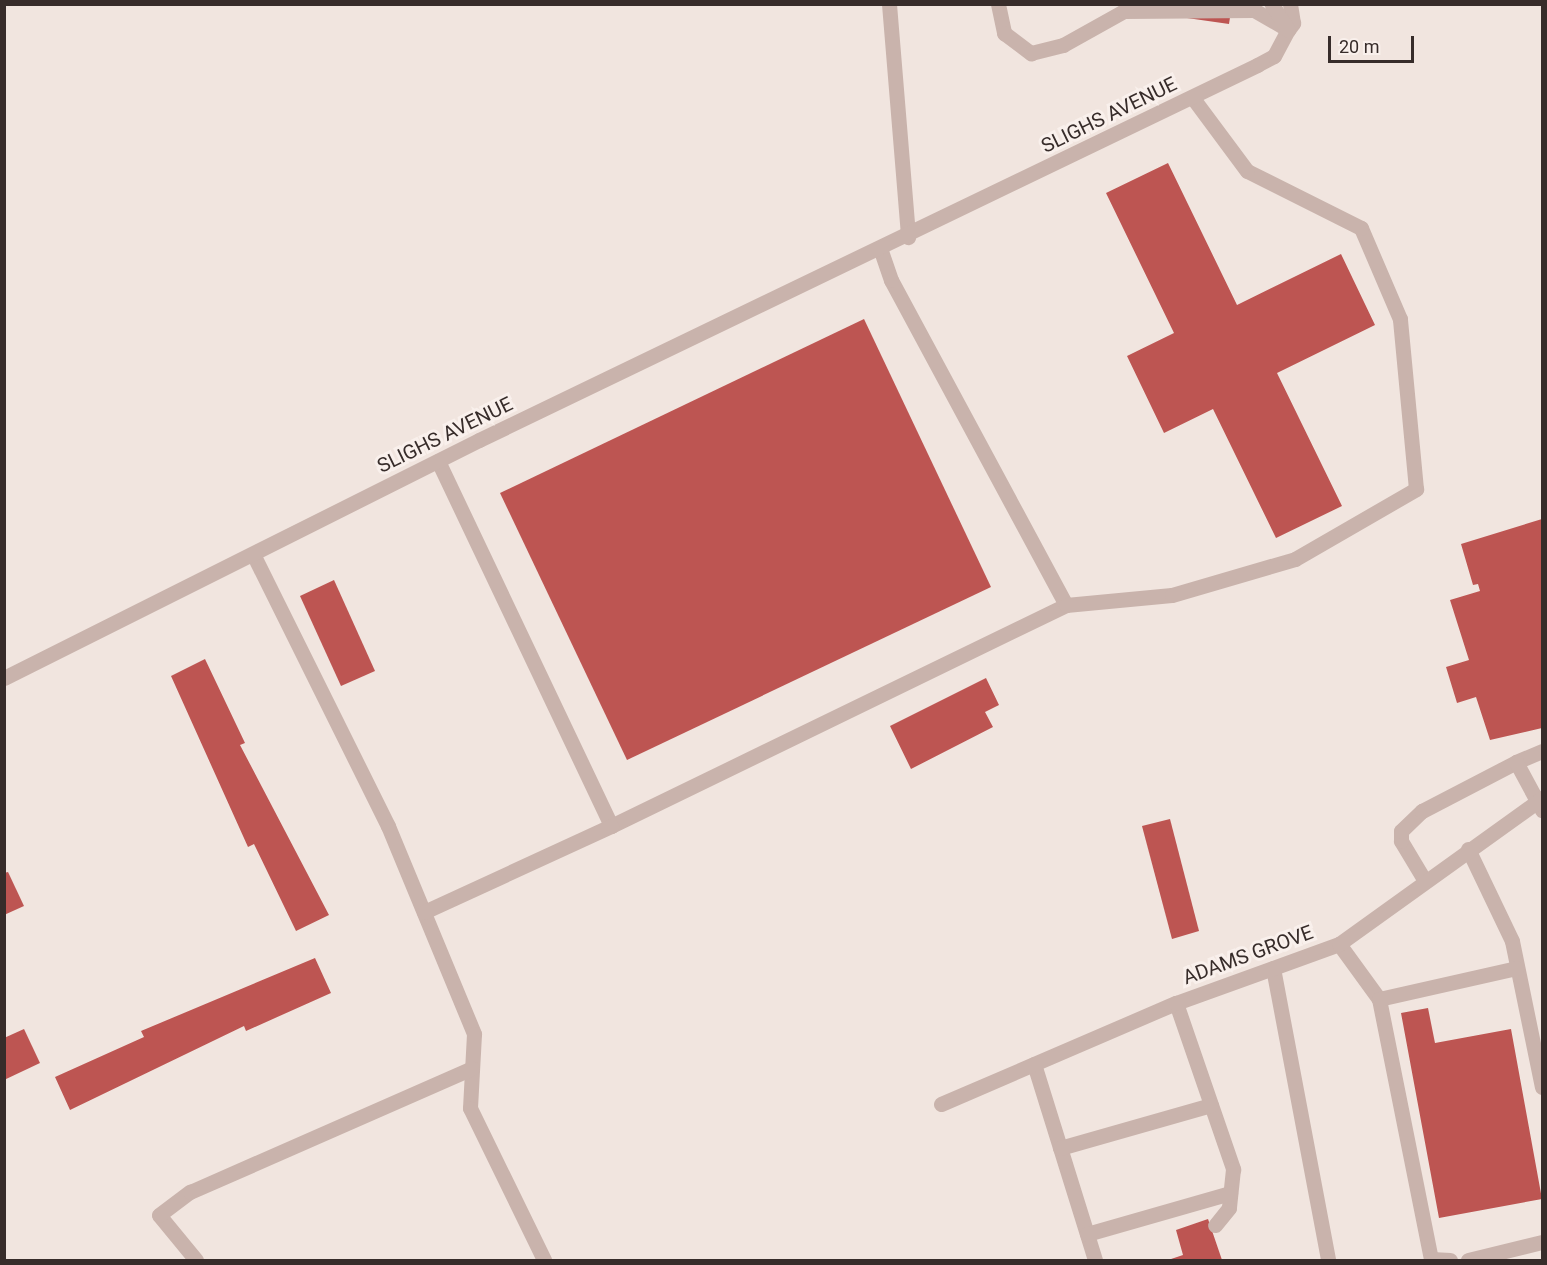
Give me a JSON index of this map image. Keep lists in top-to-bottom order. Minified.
{"streets":{"street":["SLIGHS AVENUE","ADAMS GROVE"]},"scale_bar":"20 m"}
